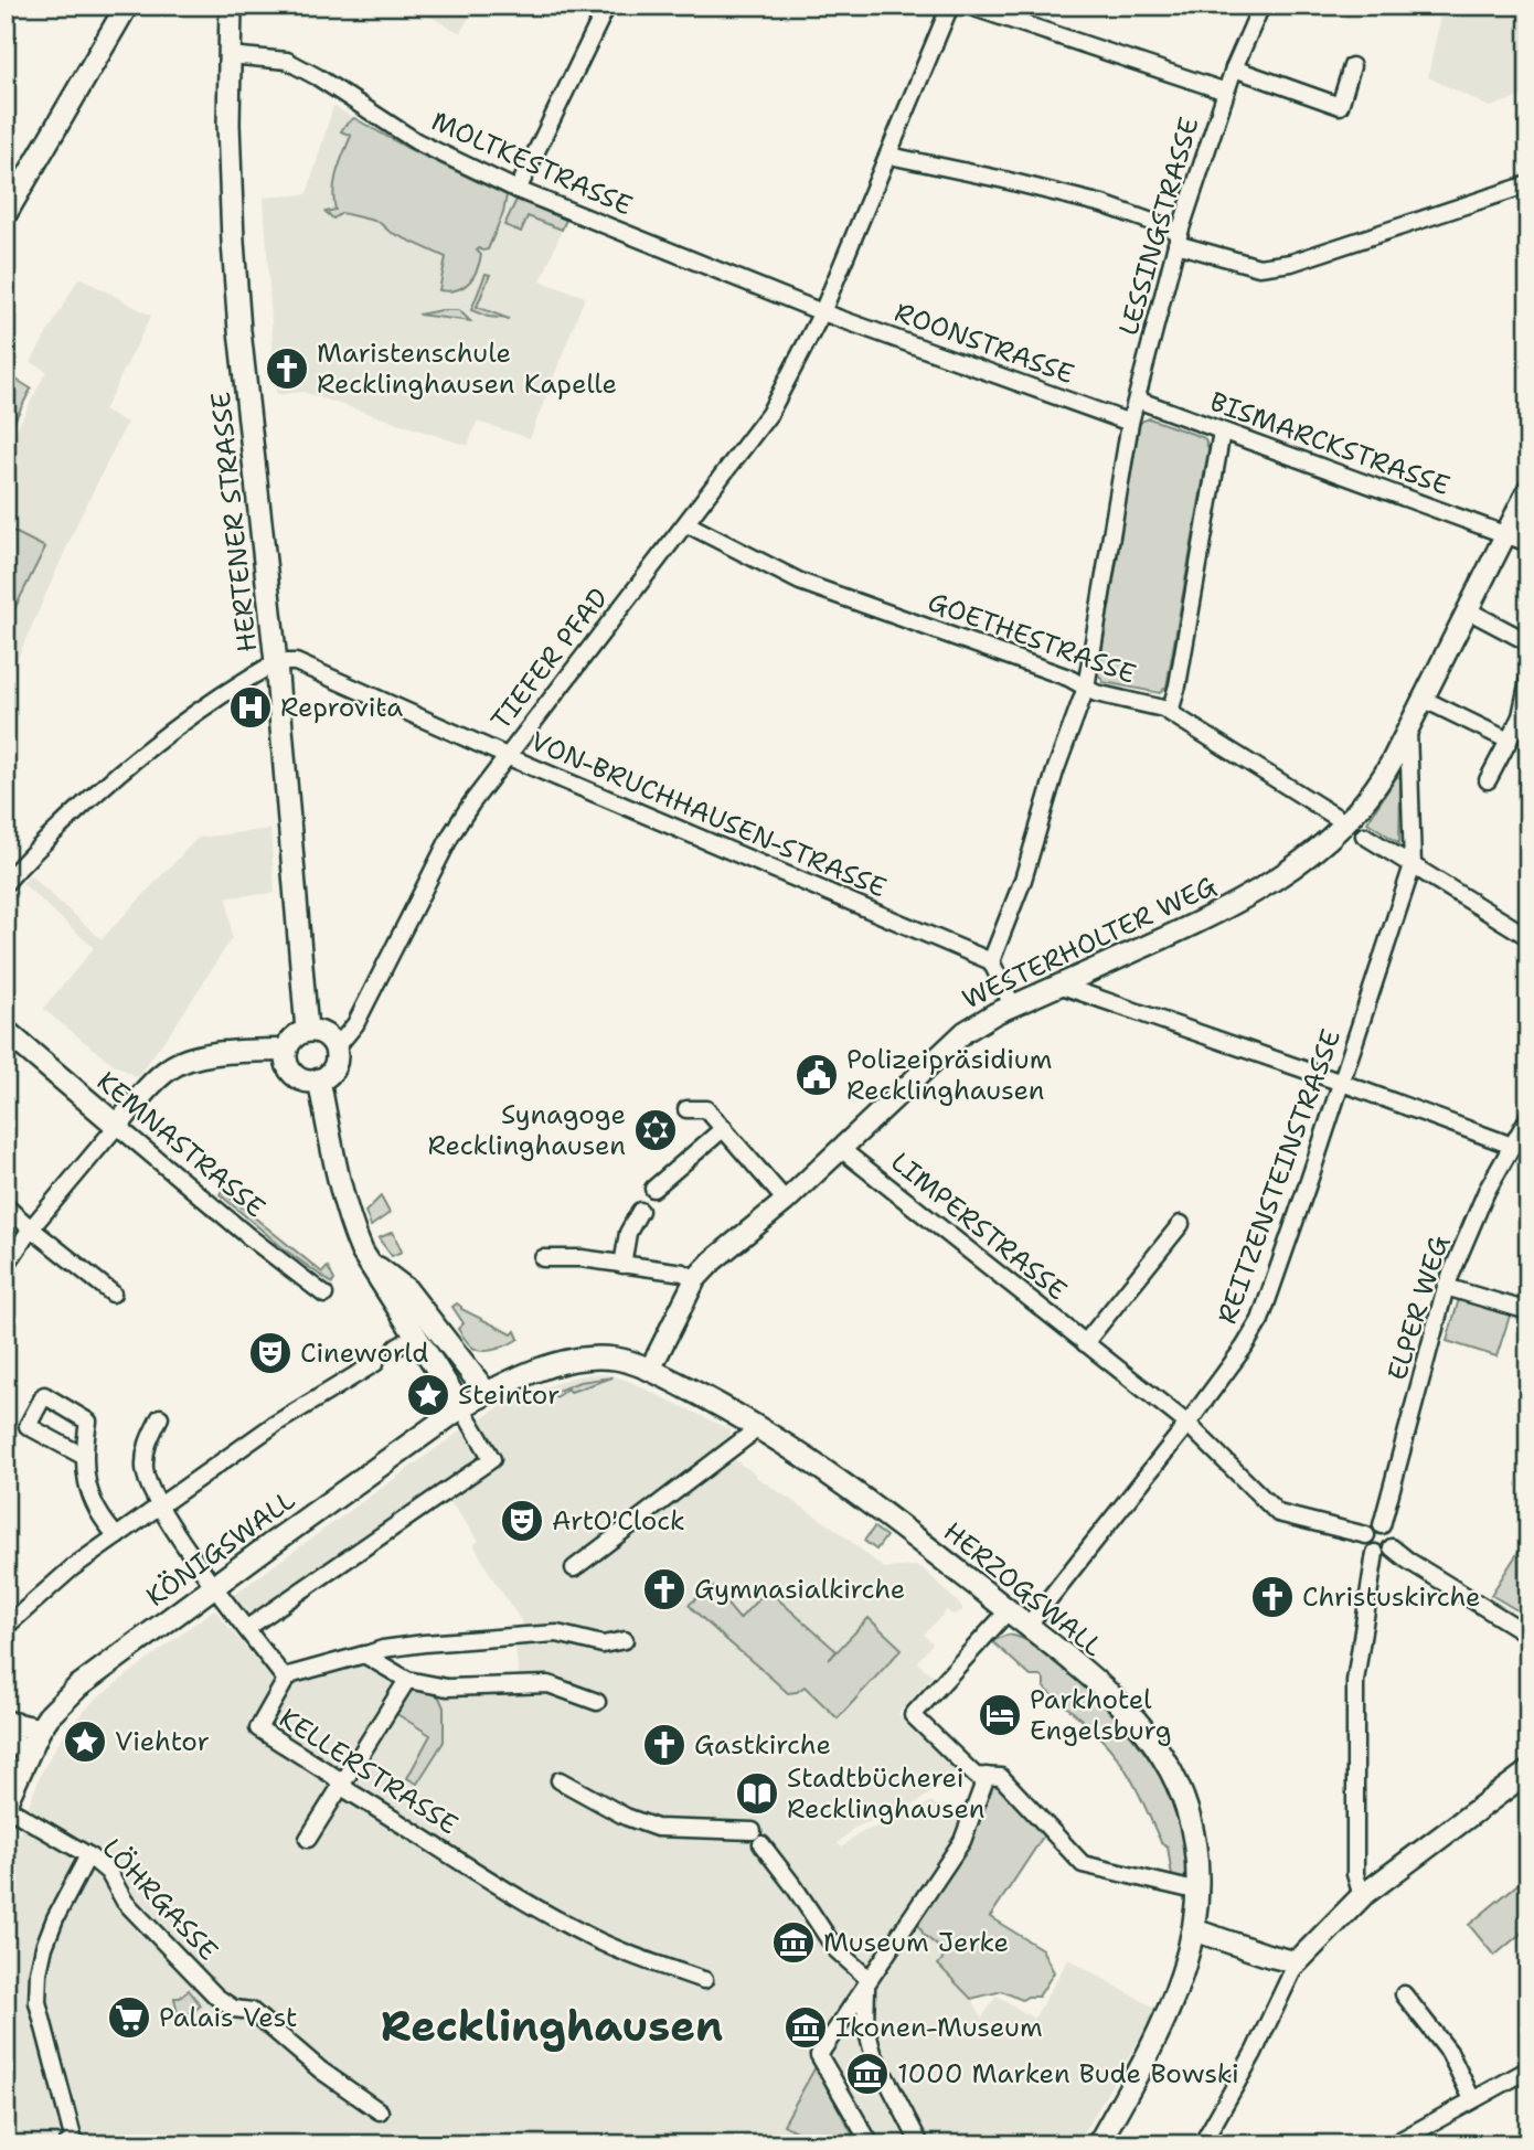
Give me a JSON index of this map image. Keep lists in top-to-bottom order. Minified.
{"streets":{"main road":["HERTENER STRASSE","KEMNASTRASSE","KÖNIGSWALL","HERZOGSWALL"],"street":["MOLTKESTRASSE","LESSINGSTRASSE","ROONSTRASSE","BISMARCKSTRASSE","GOETHESTRASSE","TIEFER PFAD","VON-BRUCHHAUSEN-STRASSE","WESTERHOLTER WEG","REITZENSTEINSTRASSE","LIMPERSTRASSE","ELPER WEG","KELLERSTRASSE","LÖHRGASSE"]},"crossings":[["MOLTKESTRASSE","ROONSTRASSE"],["MOLTKESTRASSE","HERTENER STRASSE"],["MOLTKESTRASSE","TIEFER PFAD"],["LESSINGSTRASSE","ROONSTRASSE"],["LESSINGSTRASSE","BISMARCKSTRASSE"],["LESSINGSTRASSE","GOETHESTRASSE"],["LESSINGSTRASSE","VON-BRUCHHAUSEN-STRASSE"],["ROONSTRASSE","TIEFER PFAD"],["BISMARCKSTRASSE","WESTERHOLTER WEG"],["HERTENER STRASSE","TIEFER PFAD"],["HERTENER STRASSE","VON-BRUCHHAUSEN-STRASSE"],["GOETHESTRASSE","TIEFER PFAD"],["GOETHESTRASSE","WESTERHOLTER WEG"],["TIEFER PFAD","VON-BRUCHHAUSEN-STRASSE"],["WESTERHOLTER WEG","REITZENSTEINSTRASSE"],["WESTERHOLTER WEG","LIMPERSTRASSE"],["WESTERHOLTER WEG","HERZOGSWALL"],["REITZENSTEINSTRASSE","LIMPERSTRASSE"],["REITZENSTEINSTRASSE","HERZOGSWALL"],["LIMPERSTRASSE","ELPER WEG"],["KÖNIGSWALL","HERZOGSWALL"],["KÖNIGSWALL","LÖHRGASSE"]],"districts":["Recklinghausen"],"places":{"church":["Maristenschule Recklinghausen Kapelle","Gymnasialkirche","Christuskirche","Gastkirche"],"hospital":["Reprovita"],"public building":["Polizeipräsidium Recklinghausen"],"synagogue":["Synagoge Recklinghausen"],"theatre":["Cineworld","ArtO'Clock"],"place":["Steintor","Viehtor"],"hotel":["Parkhotel Engelsburg"],"library":["Stadtbücherei Recklinghausen"],"museum":["Museum Jerke","Ikonen-Museum","1000 Marken Bude Bowski"],"supermarket":["Palais Vest"]}}
